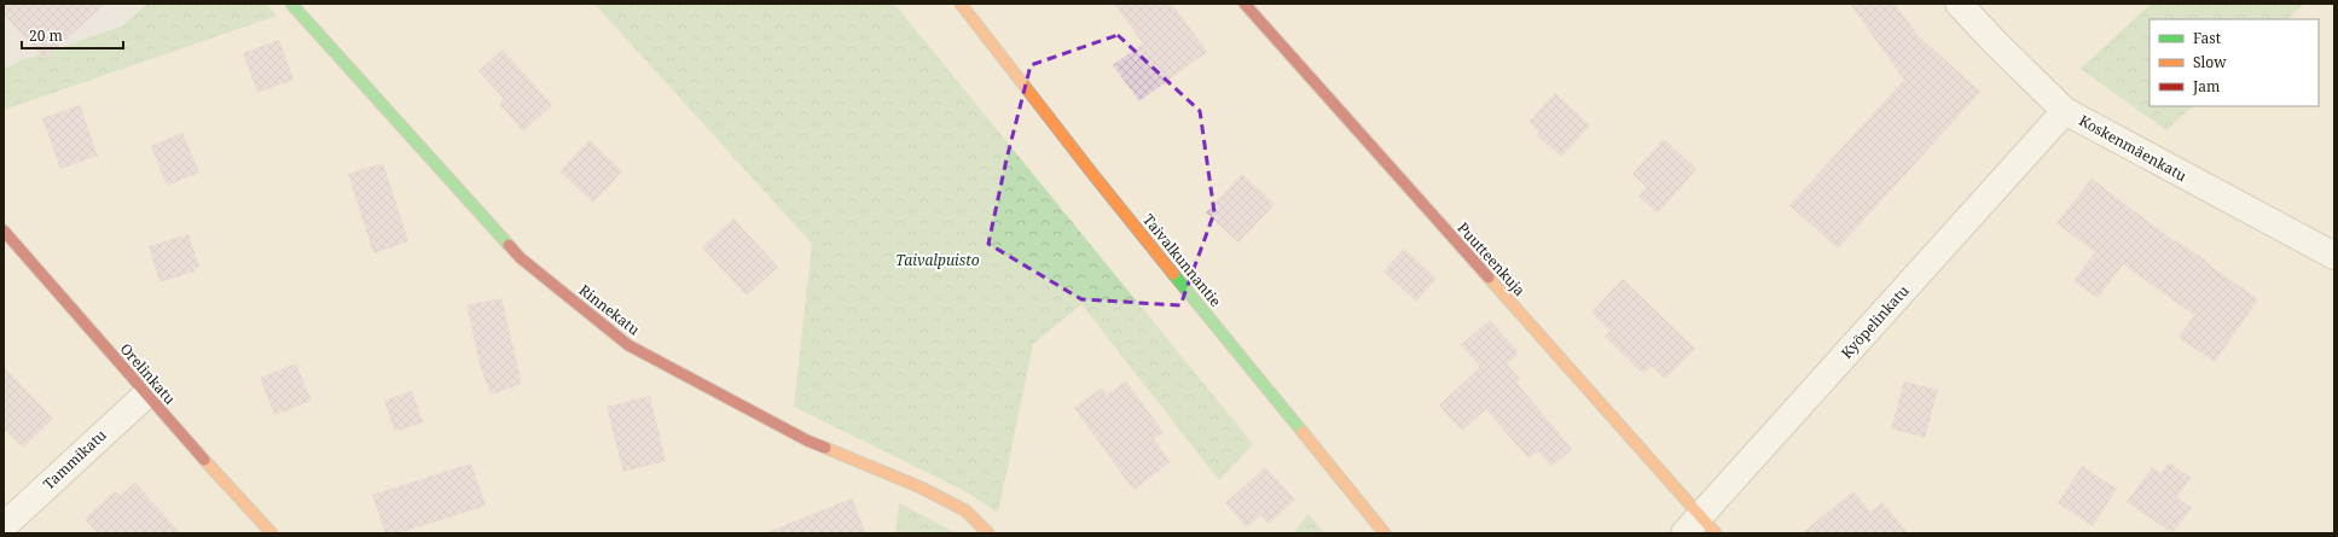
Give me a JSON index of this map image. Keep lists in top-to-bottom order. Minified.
{"streets":{"street":["Koskenmäenkatu","Puutteenkuja","Taivalkunnantie","Rinnekatu","Kyöpelinkatu","Orelinkatu","Tammikatu"]},"crossings":[["Koskenmäenkatu","Kyöpelinkatu"],["Puutteenkuja","Kyöpelinkatu"],["Orelinkatu","Tammikatu"]],"parks":["Taivalpuisto"],"legend":["Fast","Slow","Jam"],"scale_bar":"20 m"}
